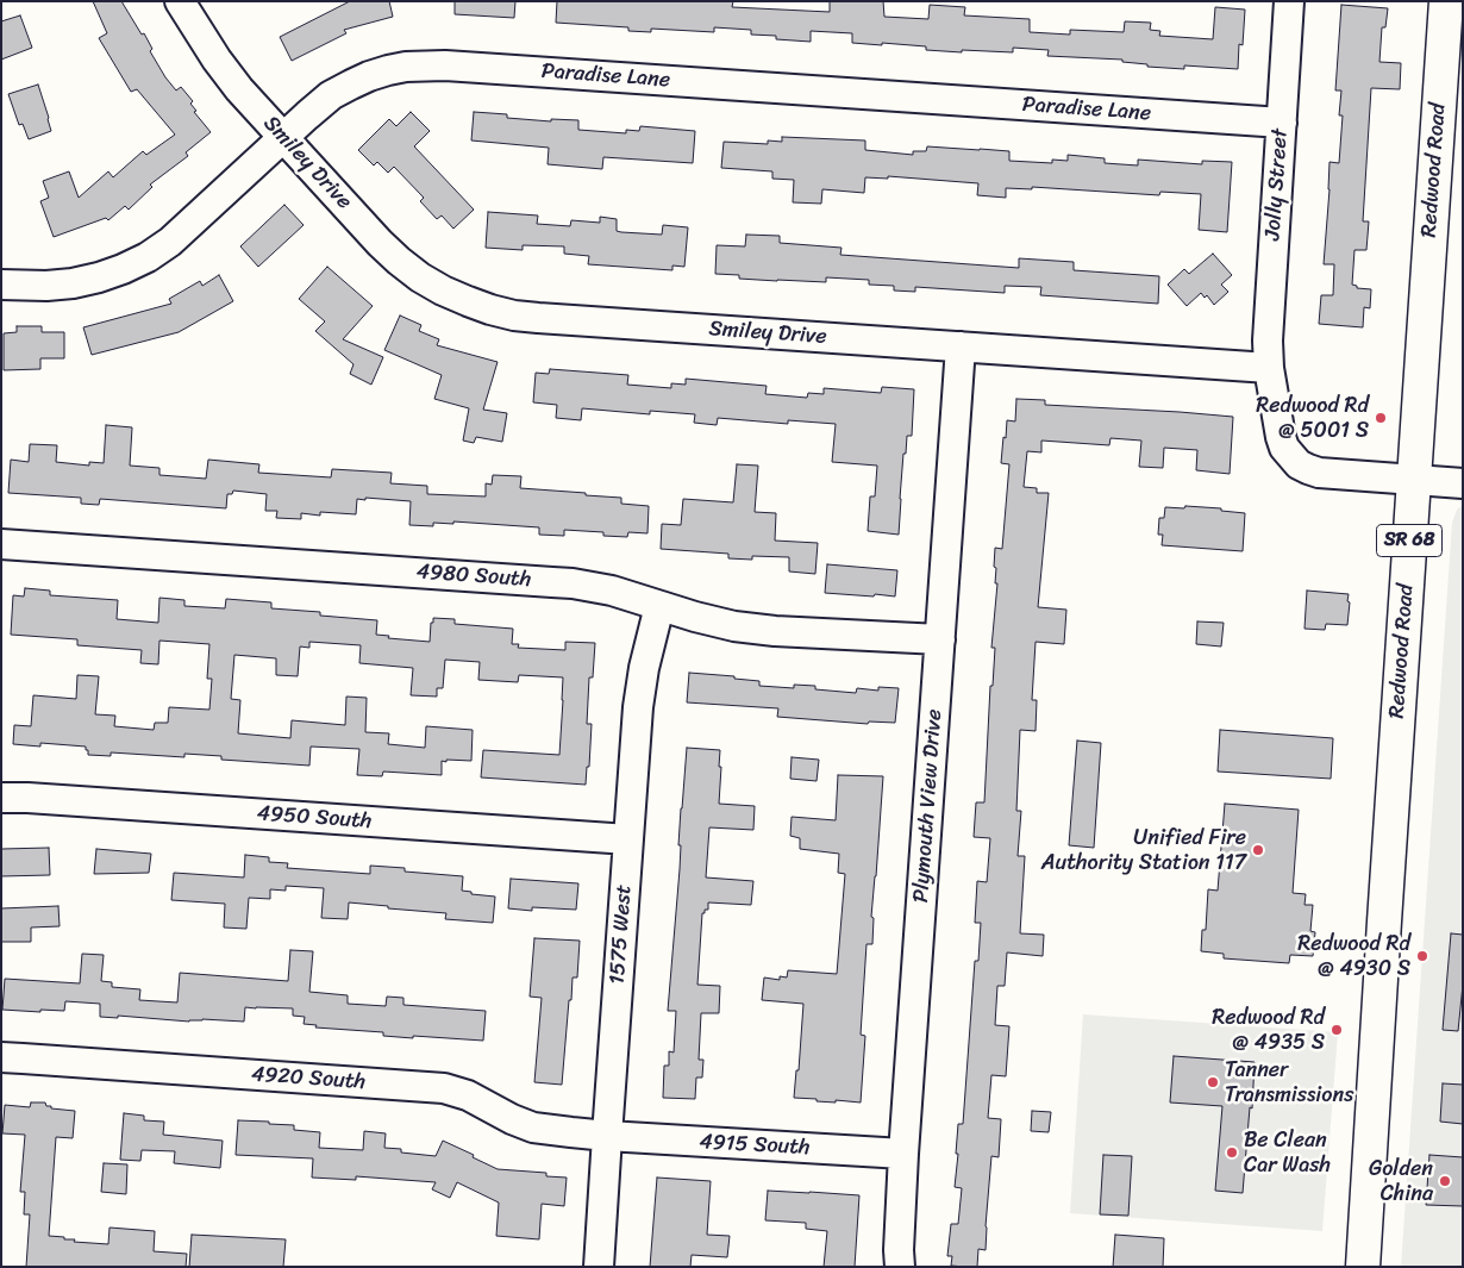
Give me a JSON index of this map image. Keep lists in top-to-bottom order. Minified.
{"streets":{"main road":["Redwood Road","SR 68"],"street":["Paradise Lane","Smiley Drive","Jolly Street","4980 South","Plymouth View Drive","4950 South","1575 West","4920 South","4915 South"]},"crossings":[["Paradise Lane","Smiley Drive"],["Paradise Lane","Jolly Street"],["Smiley Drive","Jolly Street"],["Smiley Drive","Plymouth View Drive"],["4980 South","Plymouth View Drive"],["4980 South","1575 West"],["Plymouth View Drive","4915 South"],["4950 South","1575 West"],["1575 West","4920 South"],["1575 West","4915 South"],["4920 South","4915 South"]],"places":["Redwood Rd @ 5001 S","Unified Fire Authority Station 117","Redwood Rd @ 4930 S","Redwood Rd @ 4935 S","Tanner Transmissions","Be Clean Car Wash","Golden China"]}
